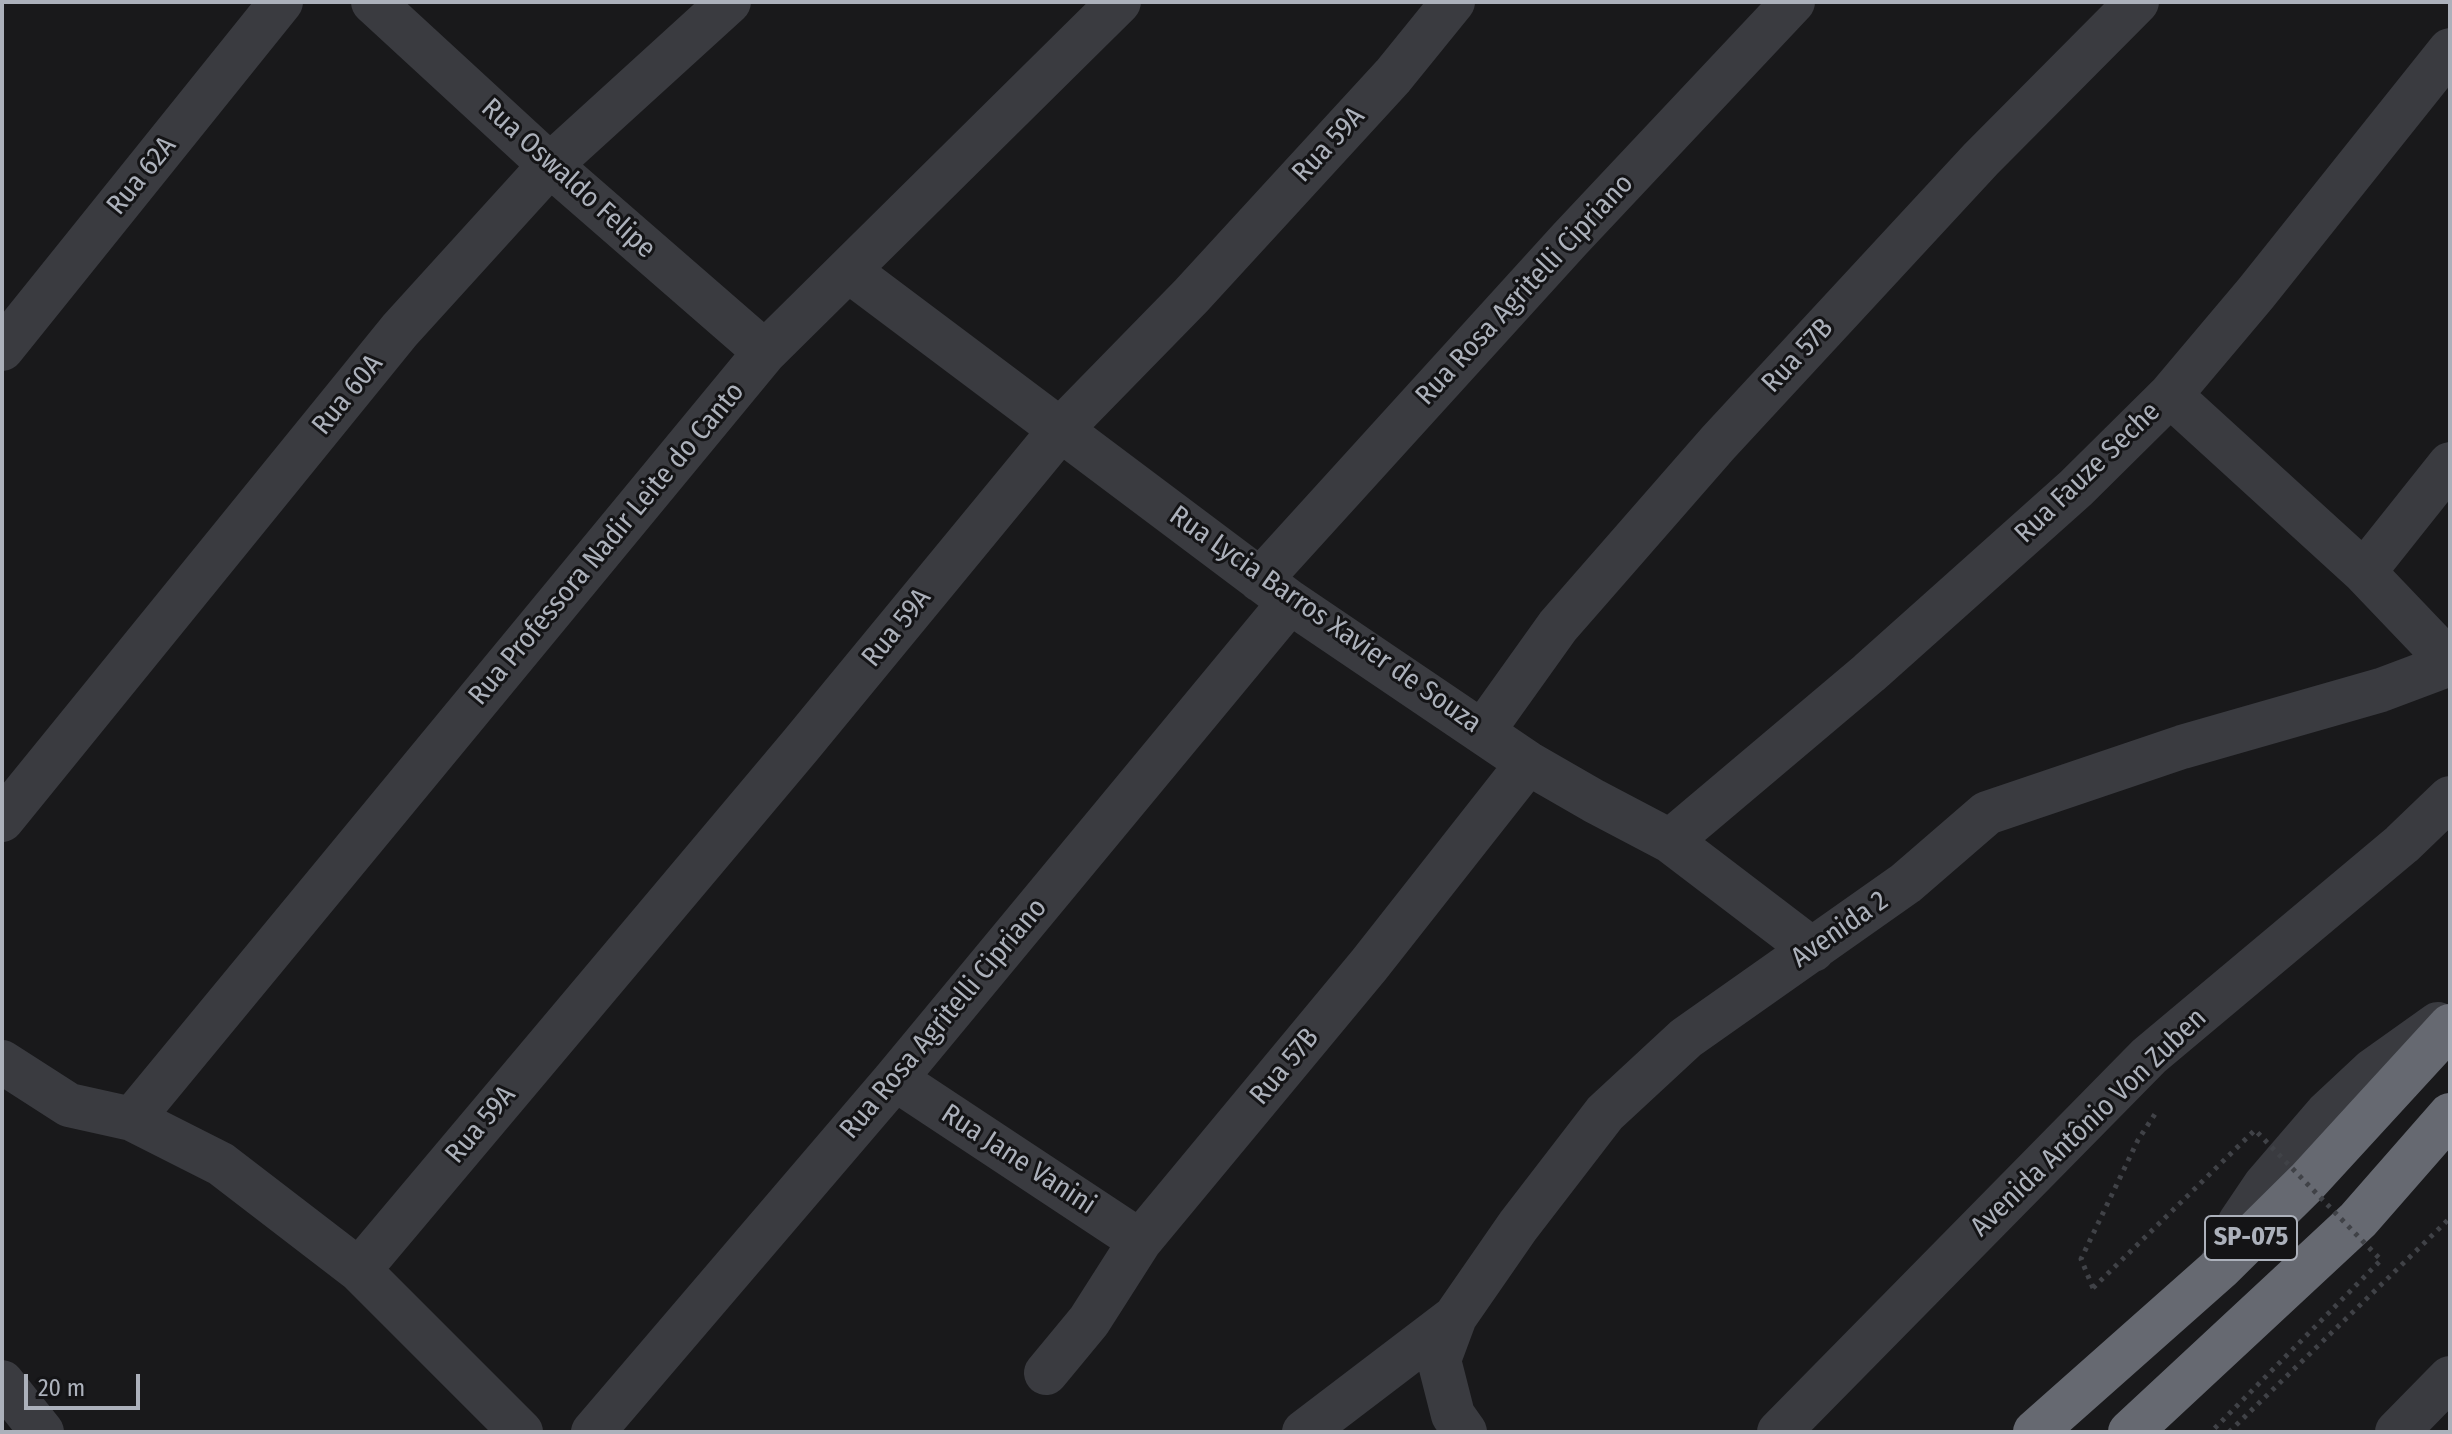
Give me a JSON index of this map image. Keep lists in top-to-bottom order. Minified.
{"streets":{"highway":["SP-075"],"street":["Rua 59A","Rua 62A","Rua Oswaldo Felipe","Rua Rosa Agritelli Cipriano","Rua 57B","Rua 60A","Rua Fauze Seche","Rua Professora Nadir Leite do Canto","Rua Lycia Barros Xavier de Souza","Avenida 2","Avenida Antônio Von Zuben","Rua Jane Vanini"]},"crossings":[["Rua 59A","Rua Lycia Barros Xavier de Souza"],["Rua Oswaldo Felipe","Rua 60A"],["Rua Oswaldo Felipe","Rua Professora Nadir Leite do Canto"],["Rua Rosa Agritelli Cipriano","Rua Lycia Barros Xavier de Souza"],["Rua Rosa Agritelli Cipriano","Rua Jane Vanini"],["Rua 57B","Rua Lycia Barros Xavier de Souza"],["Rua 57B","Rua Jane Vanini"],["Rua Fauze Seche","Rua Lycia Barros Xavier de Souza"],["Rua Professora Nadir Leite do Canto","Rua Lycia Barros Xavier de Souza"],["Rua Lycia Barros Xavier de Souza","Avenida 2"]],"scale_bar":"20 m"}
